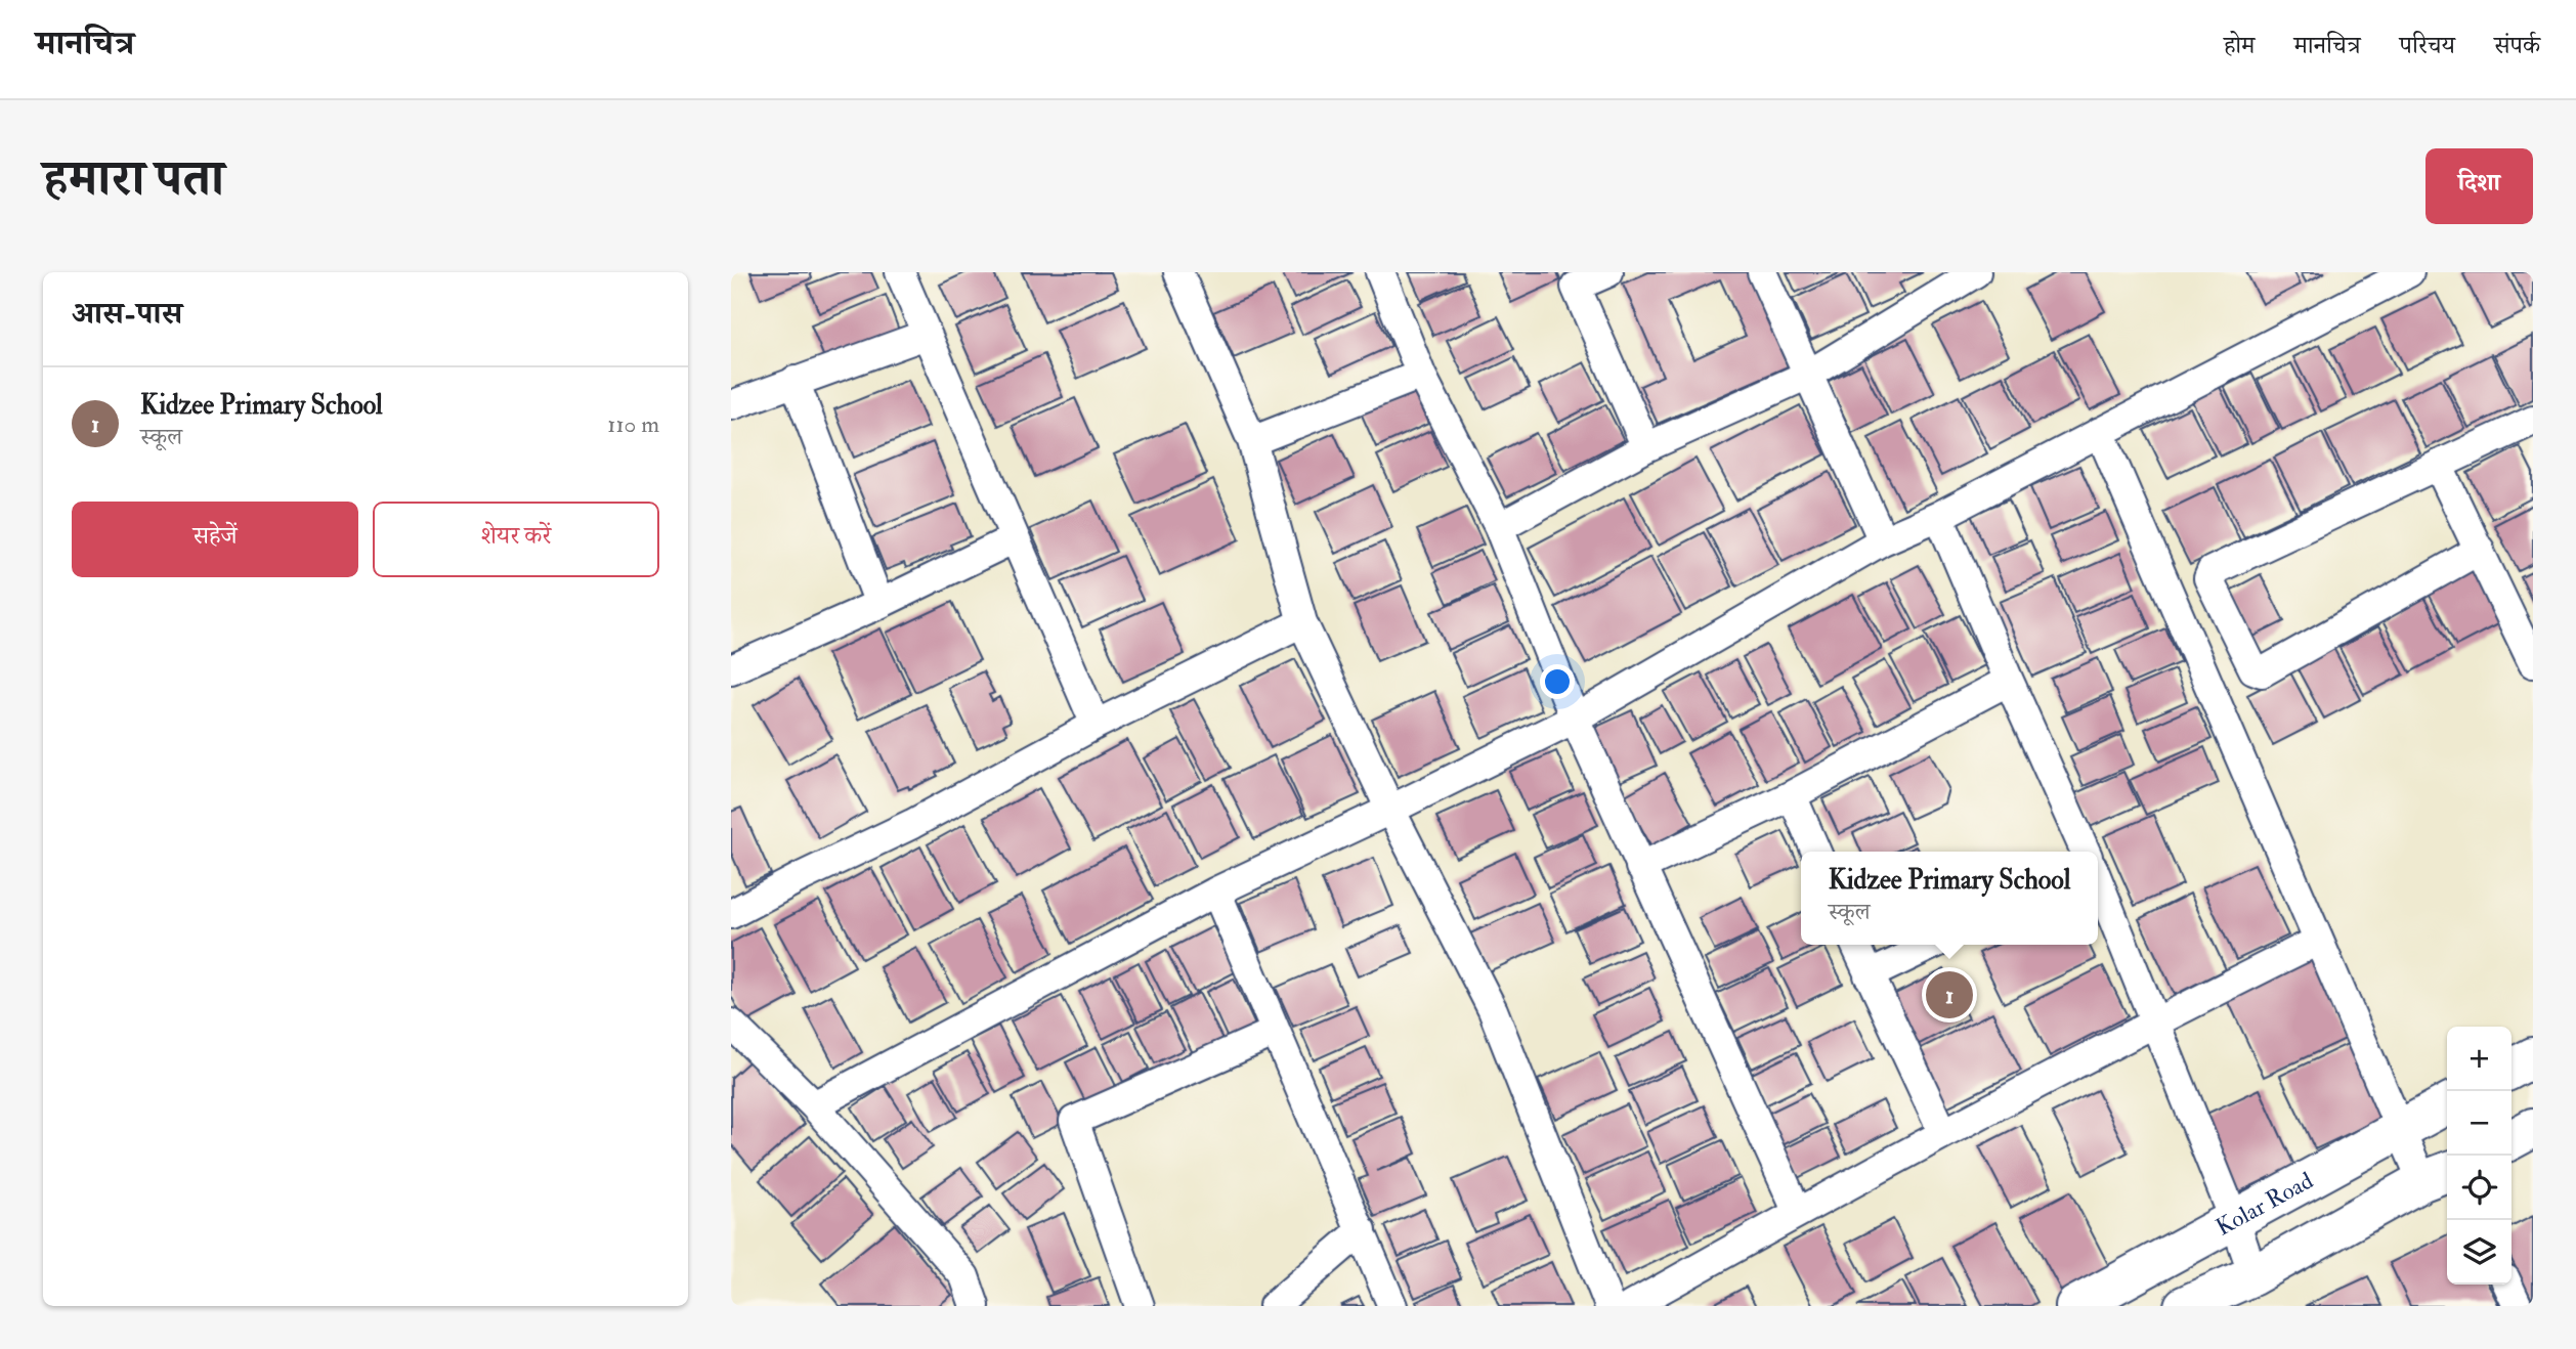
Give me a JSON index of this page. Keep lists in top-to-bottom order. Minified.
{"streets":{"main road":["Kolar Road"]},"page":{"header":"मानचित्र","nav":["होम","मानचित्र","परिचय","संपर्क"],"title":"हमारा पता","buttons":["दिशा",["सहेजें","शेयर करें"]],"heading":"आस-पास","list":[{"mark":"1","name":"Kidzee Primary School","note":"स्कूल","value":"110 m"}],"popup":["Kidzee Primary School","स्कूल"],"pins":"1","map_buttons":["+","−"]}}
